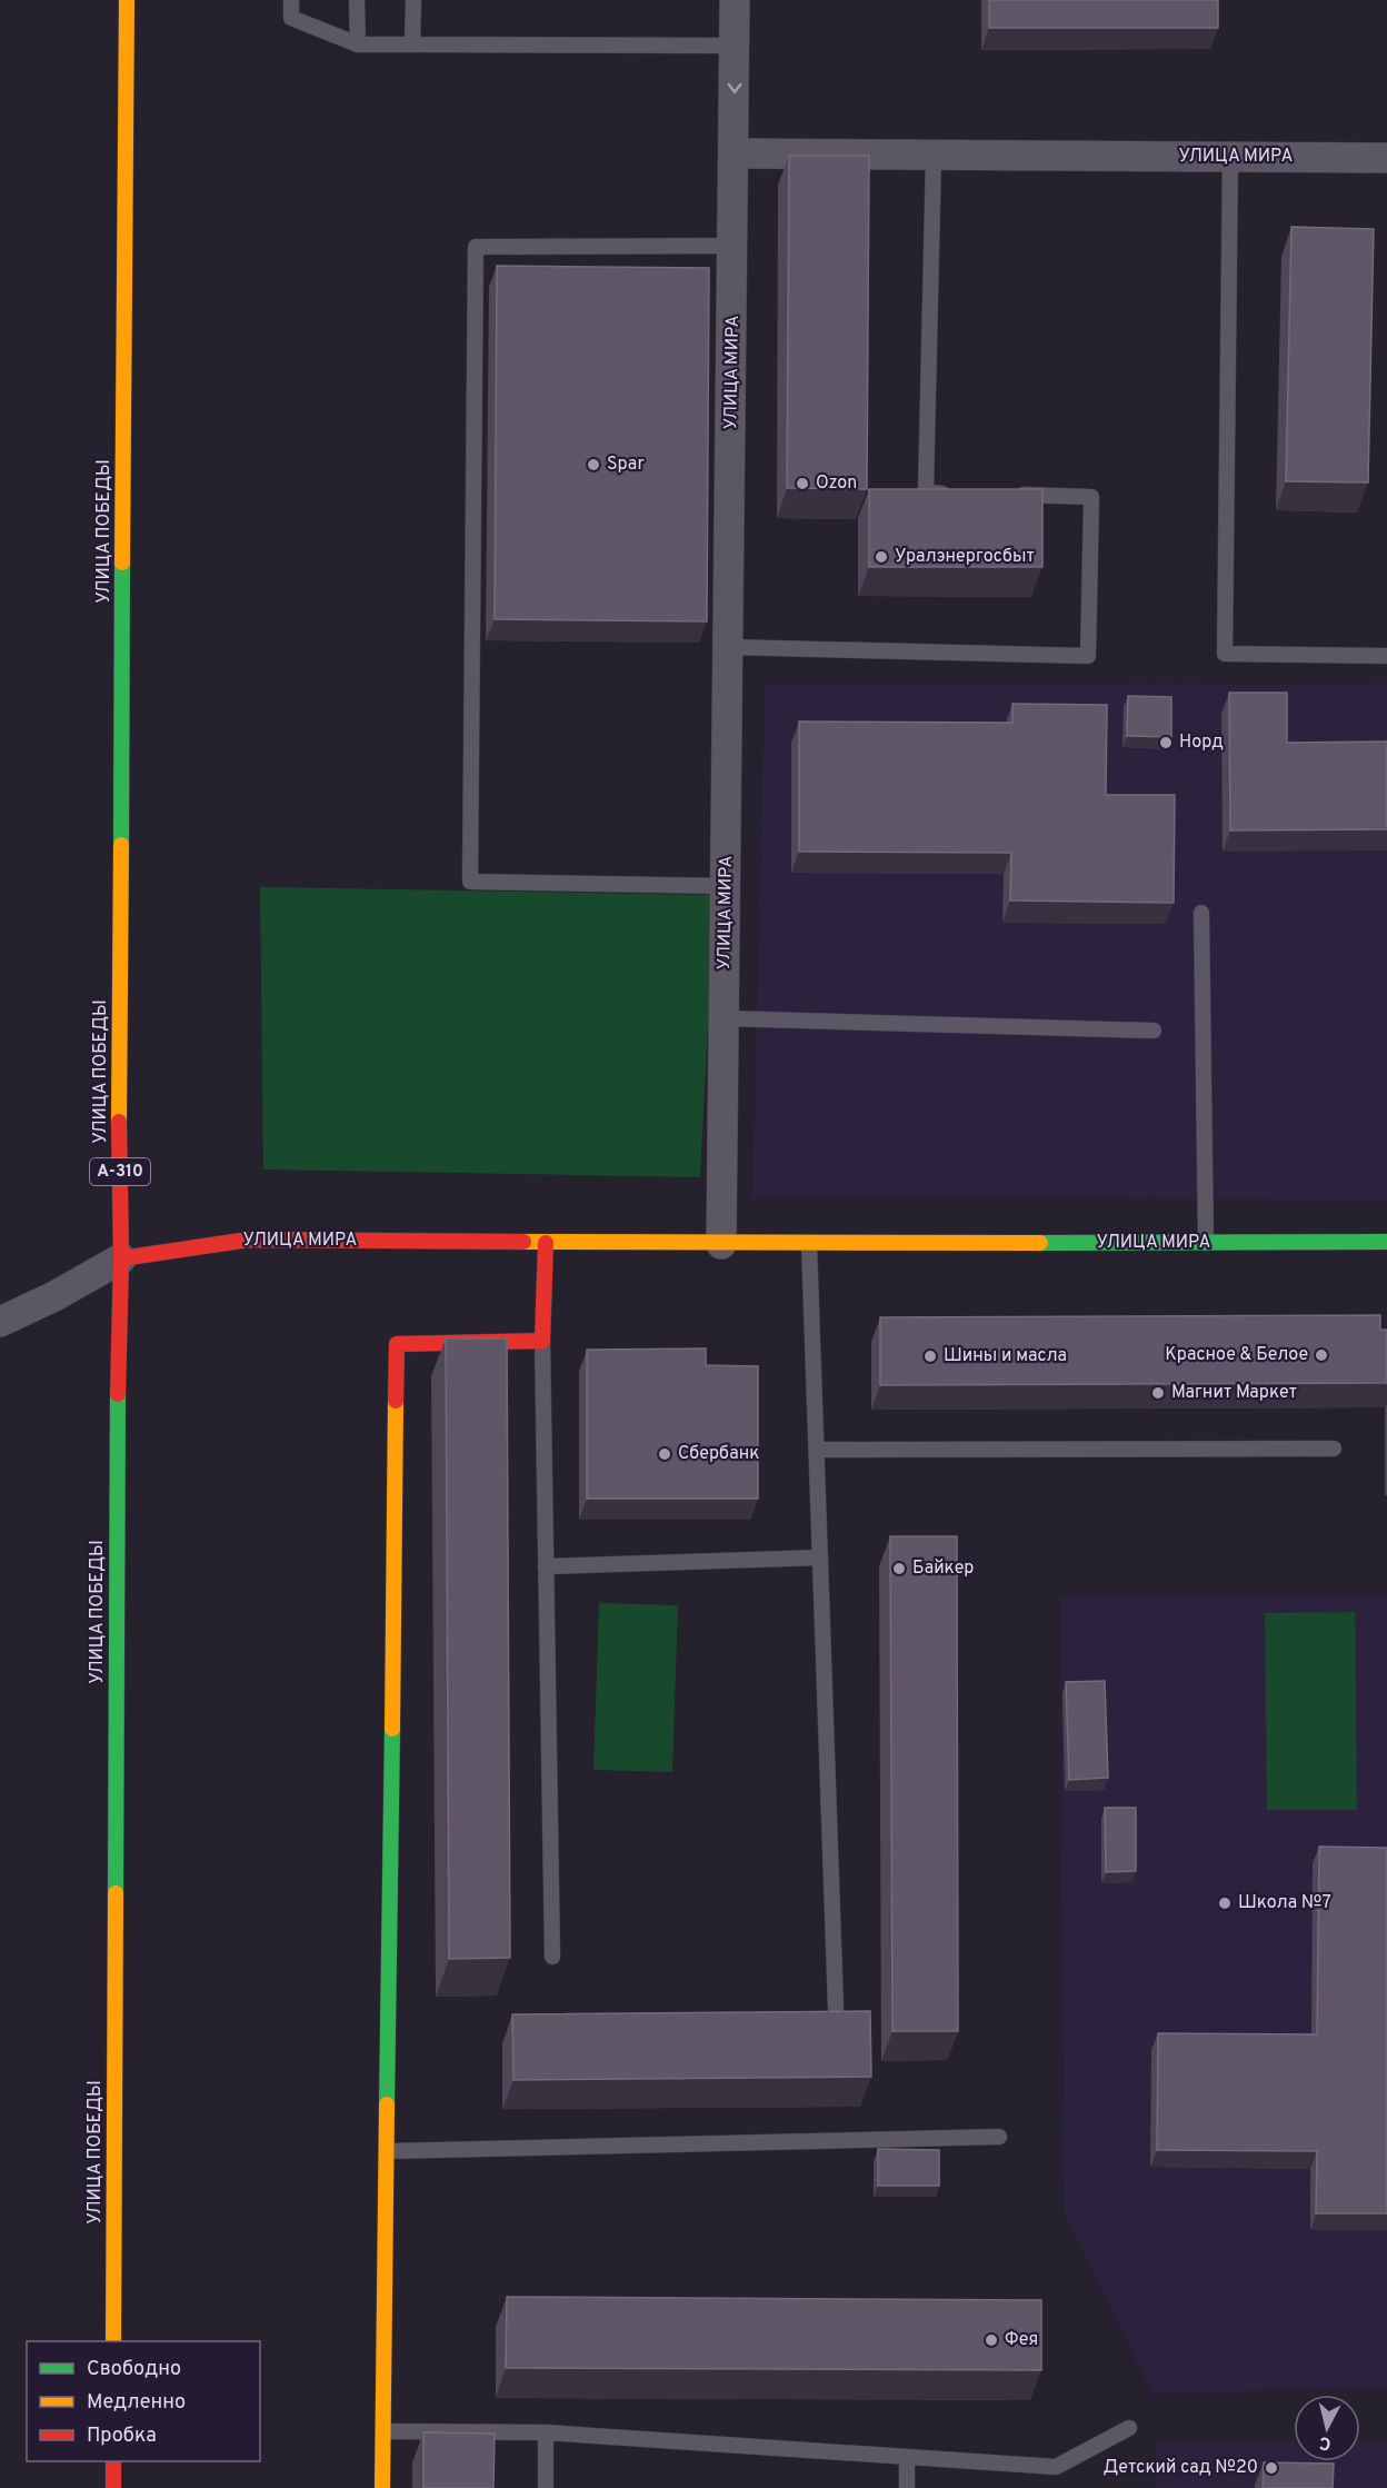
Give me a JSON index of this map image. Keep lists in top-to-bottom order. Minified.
{"streets":{"main road":["УЛИЦА МИРА","УЛИЦА ПОБЕДЫ","А-310"]},"crossings":[["УЛИЦА МИРА","УЛИЦА ПОБЕДЫ"]],"places":["Spar","Ozon","Уралэнергосбыт","Норд","Красное & Белое","Шины и масла","Магнит Маркет","Сбербанк","Байкер","Школа №7","Фея","Детский сад №20"],"legend":["Свободно","Медленно","Пробка"],"north":"bottom"}
